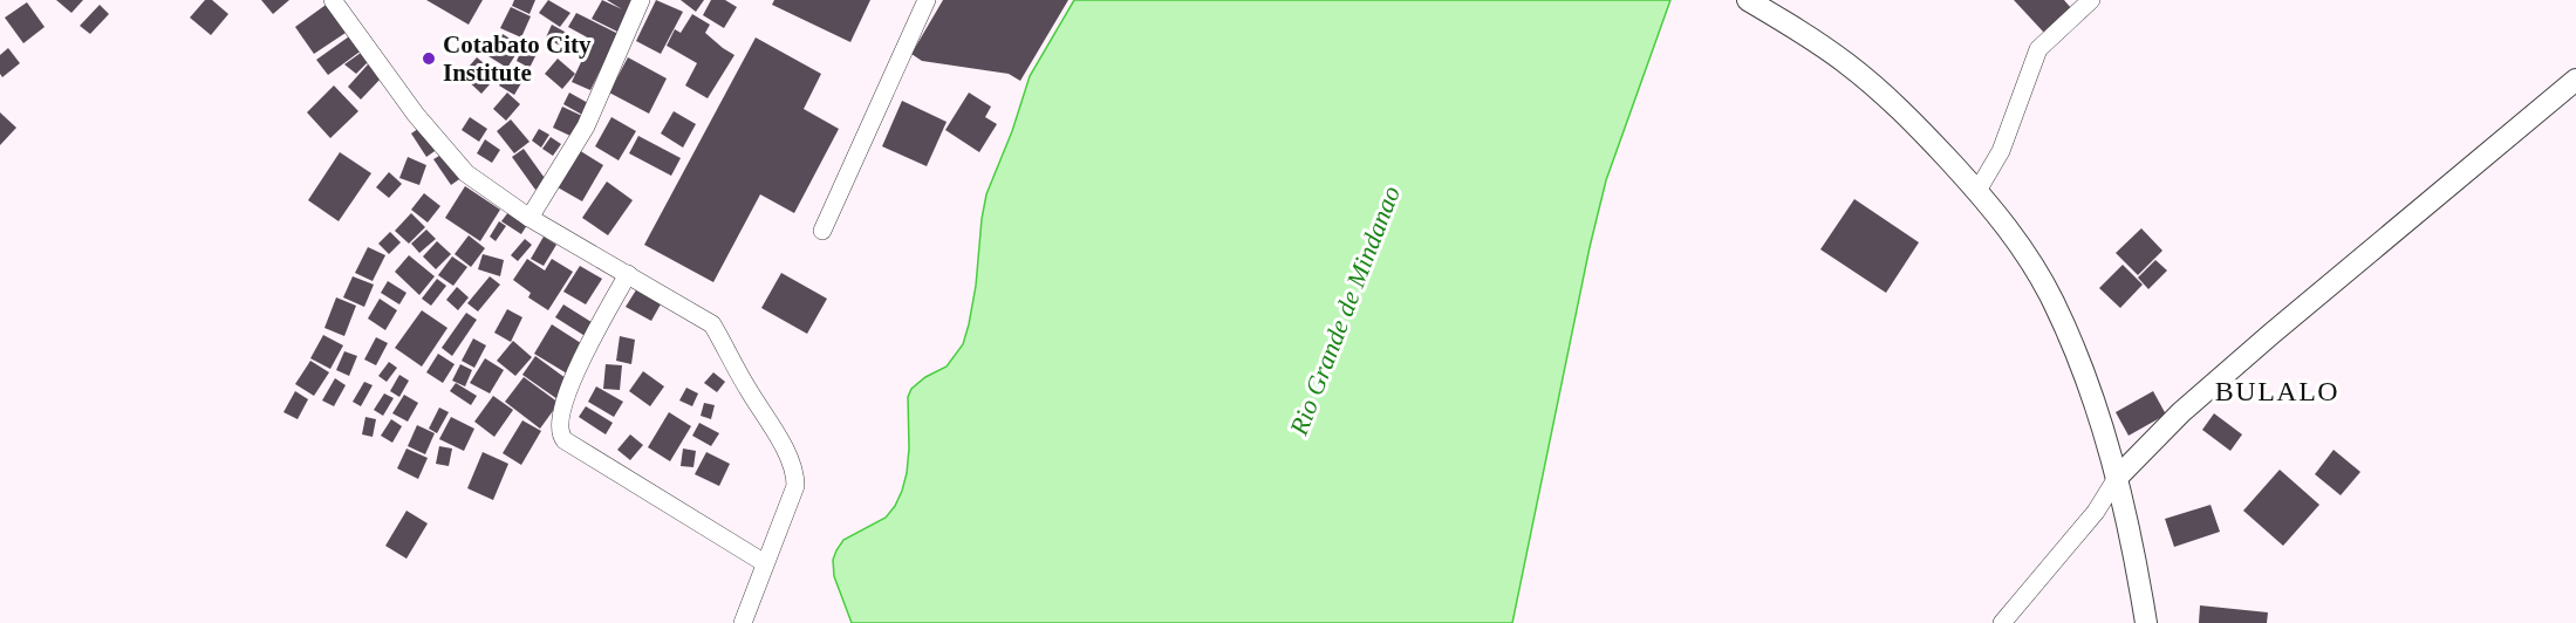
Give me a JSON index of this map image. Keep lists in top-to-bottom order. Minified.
{"districts":["BULALO"],"water":["Rio Grande de Mindanao"],"places":["Cotabato City Institute"]}
